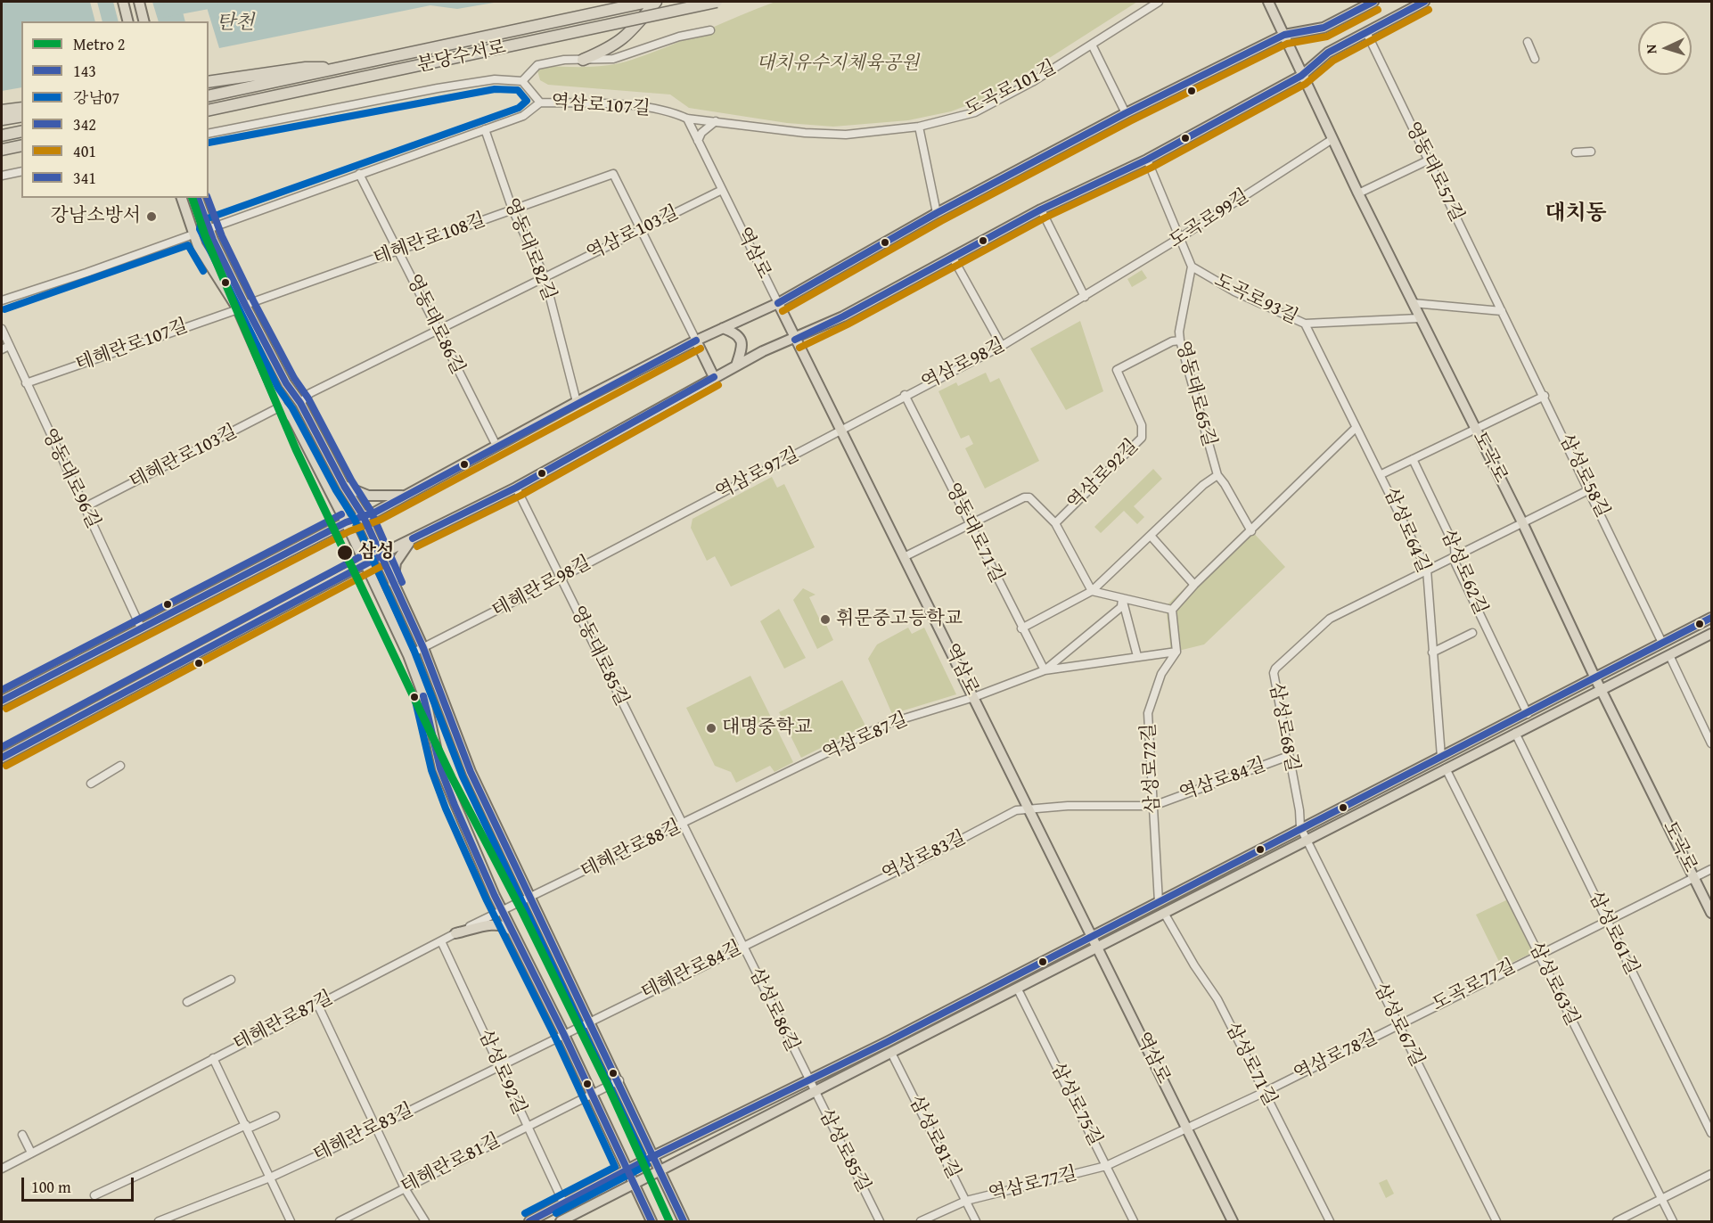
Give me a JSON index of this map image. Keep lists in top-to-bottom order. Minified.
{"streets":{"highway":["분당수서로"],"main road":["역삼로","도곡로"],"street":["도곡로101길","역삼로107길","영동대로57길","도곡로99길","역삼로103길","테헤란로108길","영동대로82길","도곡로93길","영동대로86길","테헤란로107길","역삼로98길","영동대로65길","테헤란로103길","역삼로97길","역삼로92길","삼성로58길","영동대로96길","삼성로64길","영동대로71길","삼성로62길","테헤란로98길","영동대로85길","삼성로68길","역삼로87길","삼성로72길","역삼로84길","테헤란로88길","역삼로83길","삼성로61길","테헤란로84길","삼성로63길","도곡로77길","삼성로86길","테헤란로87길","삼성로67길","역삼로78길","삼성로71길","삼성로92길","삼성로75길","테헤란로83길","삼성로81길","삼성로85길","테헤란로81길","역삼로77길"]},"crossings":[["도곡로101길","역삼로107길"],["도곡로101길","역삼로"],["역삼로107길","역삼로"],["영동대로57길","삼성로58길"],["도곡로99길","역삼로98길"],["도곡로99길","도곡로"],["역삼로103길","테헤란로108길"],["역삼로103길","영동대로82길"],["역삼로103길","역삼로"],["역삼로103길","영동대로86길"],["테헤란로108길","영동대로82길"],["테헤란로108길","영동대로86길"],["테헤란로108길","테헤란로107길"],["역삼로","역삼로98길"],["역삼로","역삼로97길"],["역삼로","역삼로92길"],["역삼로","역삼로87길"],["역삼로","역삼로84길"],["역삼로","역삼로83길"],["역삼로","역삼로78길"],["역삼로","역삼로77길"],["도곡로93길","영동대로65길"],["도곡로93길","도곡로"],["도곡로93길","삼성로64길"],["테헤란로107길","영동대로96길"],["역삼로98길","역삼로97길"],["역삼로98길","영동대로71길"],["영동대로65길","역삼로92길"],["테헤란로103길","영동대로96길"],["도곡로","도곡로77길"],["역삼로97길","테헤란로98길"],["역삼로92길","영동대로71길"],["삼성로64길","삼성로68길"],["영동대로71길","역삼로87길"],["테헤란로98길","영동대로85길"],["영동대로85길","테헤란로88길"],["영동대로85길","삼성로86길"],["삼성로68길","역삼로84길"],["삼성로68길","삼성로67길"],["역삼로87길","테헤란로88길"],["삼성로72길","역삼로84길"],["역삼로84길","역삼로83길"],["테헤란로88길","삼성로86길"],["테헤란로88길","테헤란로87길"],["역삼로83길","테헤란로84길"],["삼성로61길","도곡로77길"],["테헤란로84길","삼성로86길"],["테헤란로84길","테헤란로83길"],["삼성로63길","도곡로77길"],["도곡로77길","삼성로67길"],["도곡로77길","역삼로78길"],["삼성로86길","삼성로85길"],["테헤란로87길","삼성로92길"],["삼성로67길","역삼로78길"],["역삼로78길","삼성로71길"],["역삼로78길","역삼로77길"],["삼성로92길","테헤란로83길"],["삼성로92길","테헤란로81길"],["삼성로75길","역삼로77길"],["삼성로81길","역삼로77길"]],"districts":["대치동"],"water":["탄천"],"parks":["대치유수지체육공원"],"places":["강남소방서","삼성","휘문중고등학교","대명중학교"],"lines":["transit line 143","transit line 401","transit line 강남07","metro line 2","transit line 342","transit line 341"],"legend":["Metro 2","143","강남07","342","401","341"],"scale_bar":"100 m","north":"left"}
